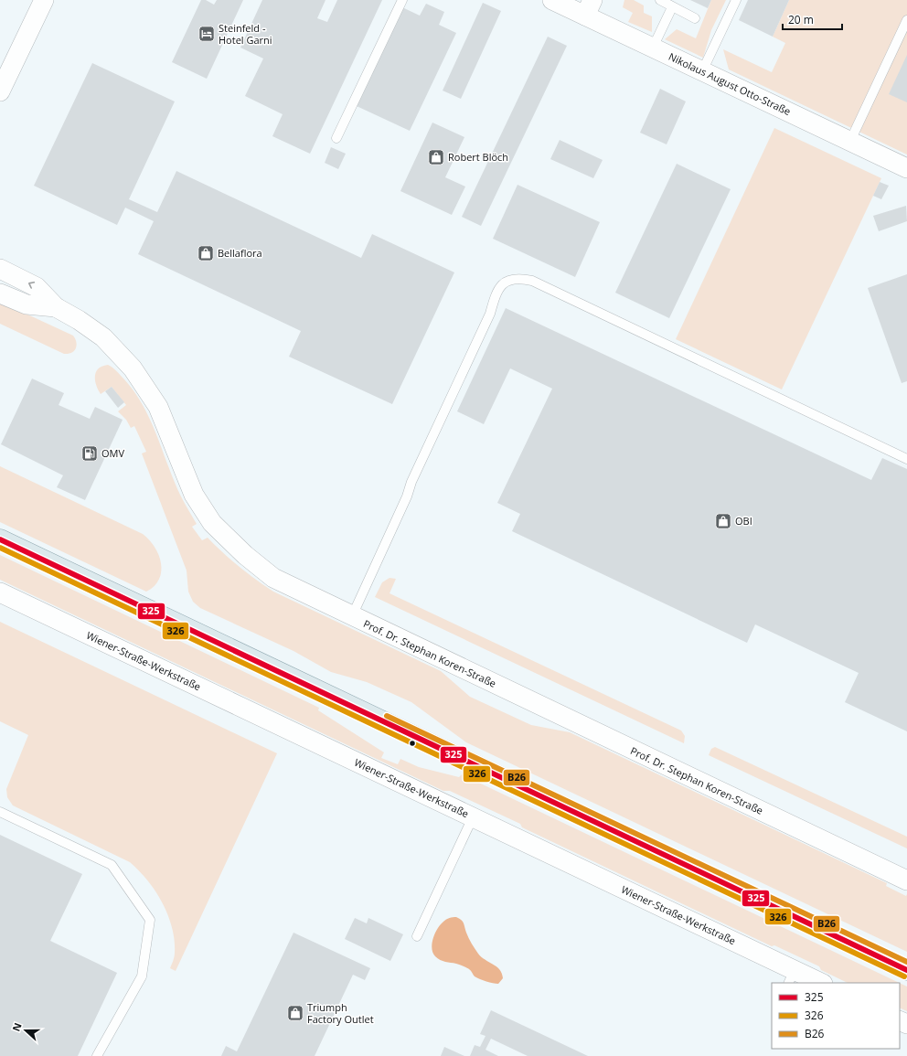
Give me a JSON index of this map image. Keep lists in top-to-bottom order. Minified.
{"streets":{"street":["Nikolaus August Otto-Straße","Prof. Dr. Stephan Koren-Straße","Wiener-Straße-Werkstraße"]},"places":{"hotel":["Steinfeld - Hotel Garni"],"shop":["Robert Blöch","Bellaflora","OBI","Triumph Factory Outlet"],"fuel station":["OMV"]},"lines":["transit line 325","transit line 326","transit line B26"],"legend":["325","326","B26"],"scale_bar":"20 m","north":"left"}
